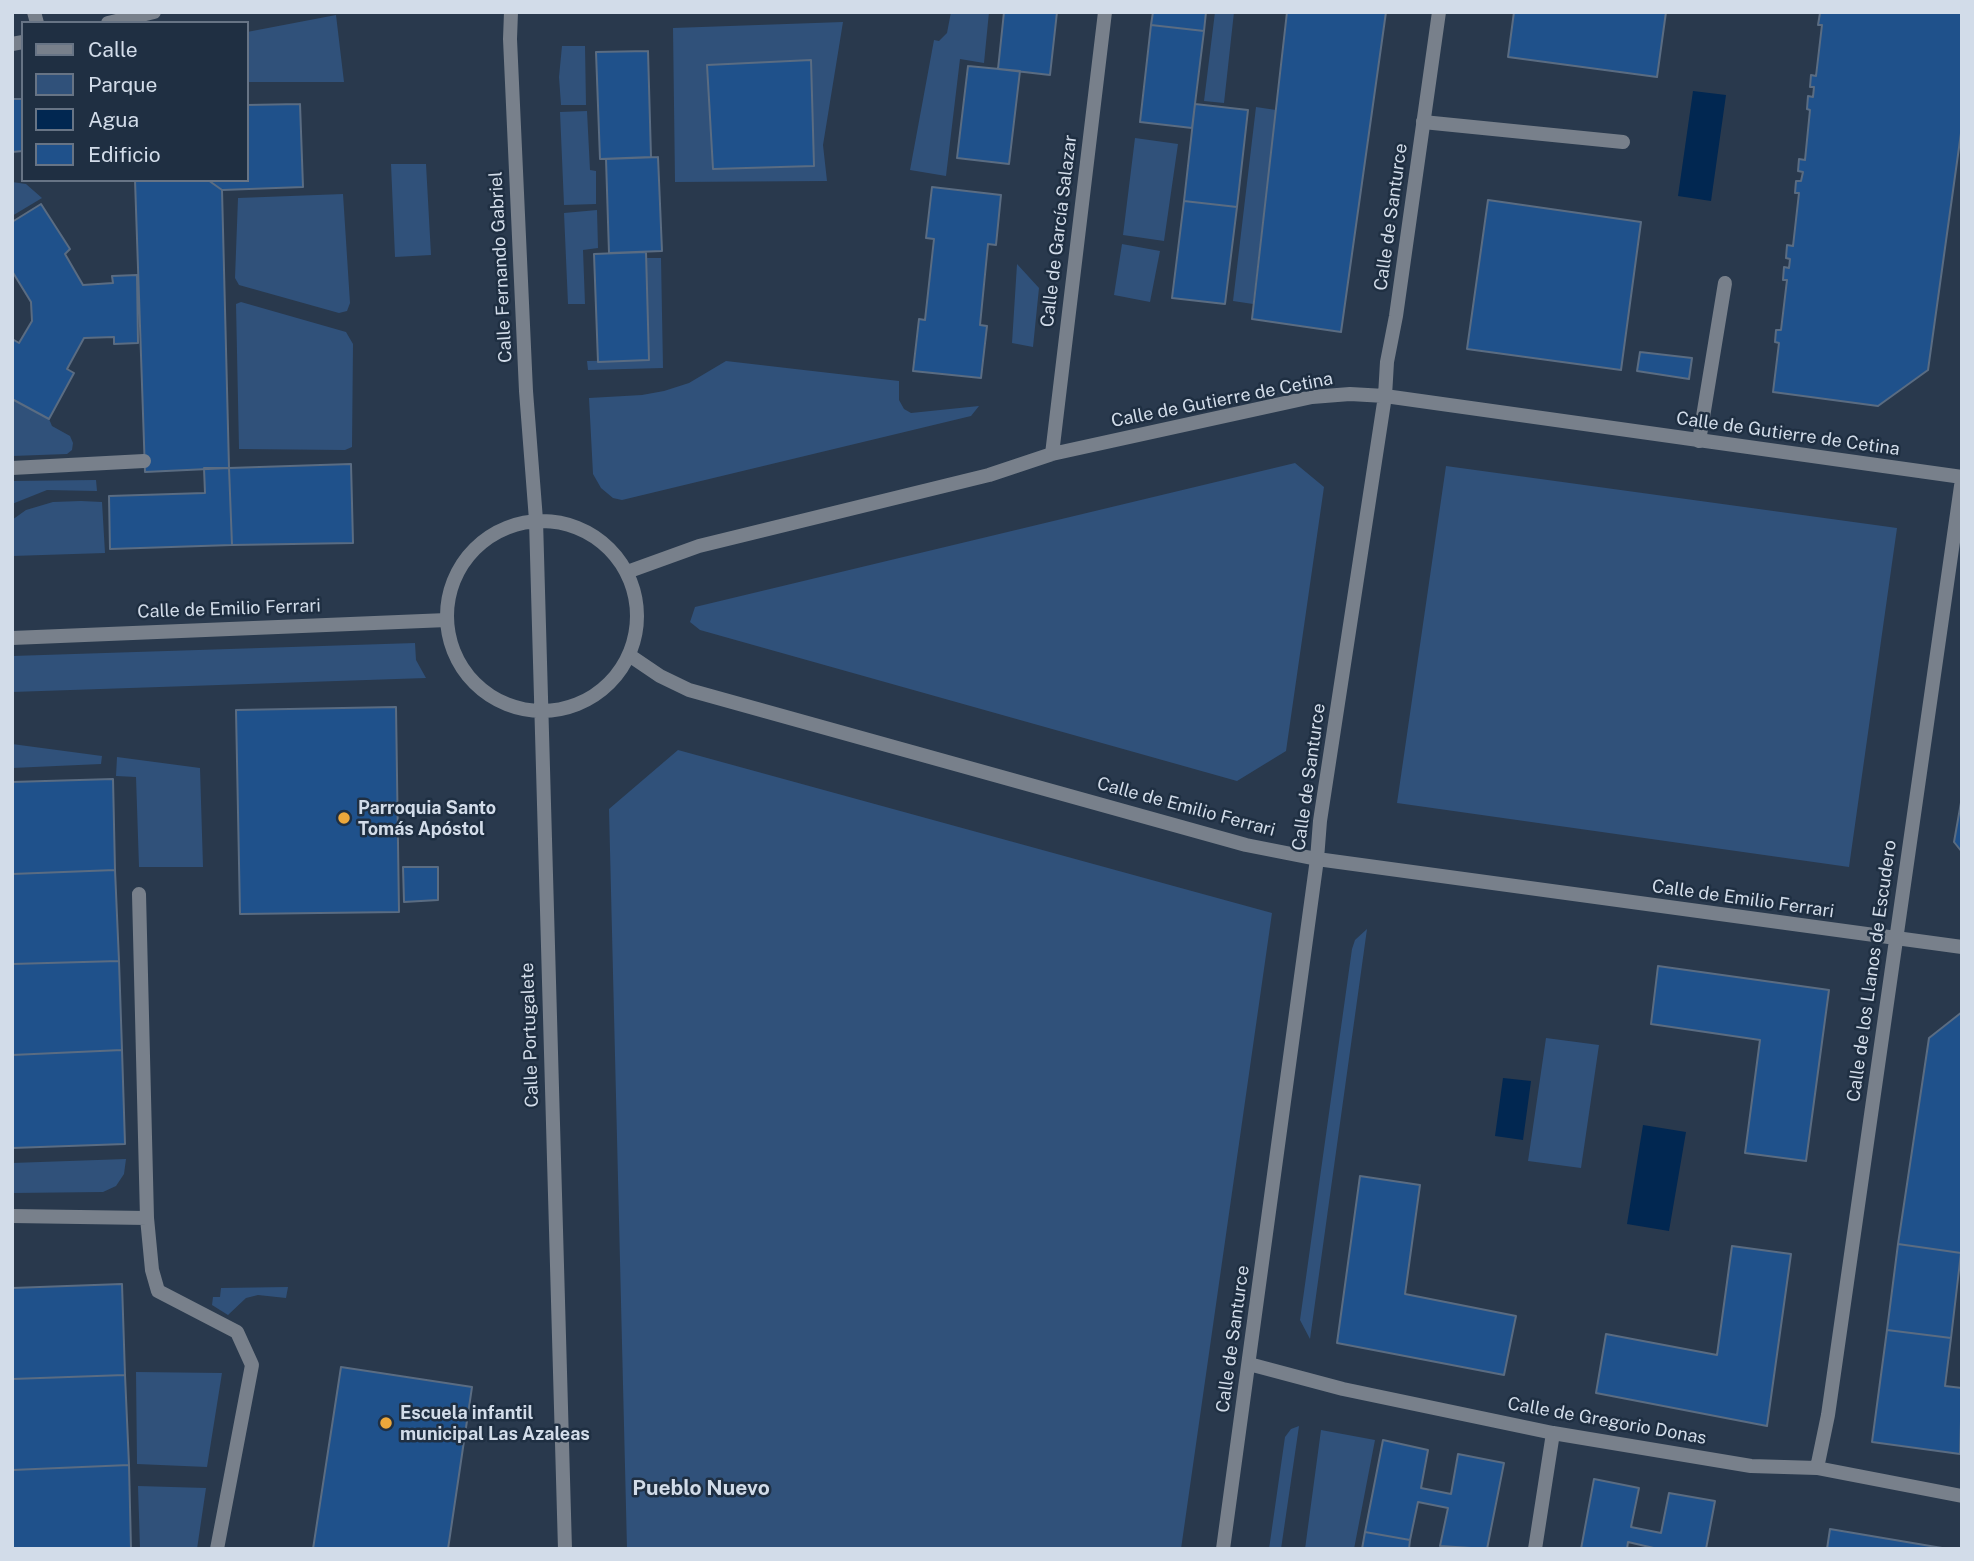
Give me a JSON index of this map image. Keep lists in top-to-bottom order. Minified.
{"streets":{"street":["Calle de Santurce","Calle de García Salazar","Calle Fernando Gabriel","Calle de Gutierre de Cetina","Calle de Emilio Ferrari","Calle de los Llanos de Escudero","Calle Portugalete","Calle de Gregorio Donas"]},"crossings":[["Calle de Santurce","Calle de Gutierre de Cetina"],["Calle de Santurce","Calle de Emilio Ferrari"],["Calle de Santurce","Calle de Gregorio Donas"],["Calle de García Salazar","Calle de Gutierre de Cetina"],["Calle Fernando Gabriel","Calle Portugalete"],["Calle de Gutierre de Cetina","Calle de los Llanos de Escudero"],["Calle de Emilio Ferrari","Calle de los Llanos de Escudero"],["Calle de los Llanos de Escudero","Calle de Gregorio Donas"]],"districts":["Pueblo Nuevo"],"places":["Parroquia Santo Tomás Apóstol","Escuela infantil municipal Las Azaleas"],"legend":["Calle","Parque","Agua","Edificio"]}
